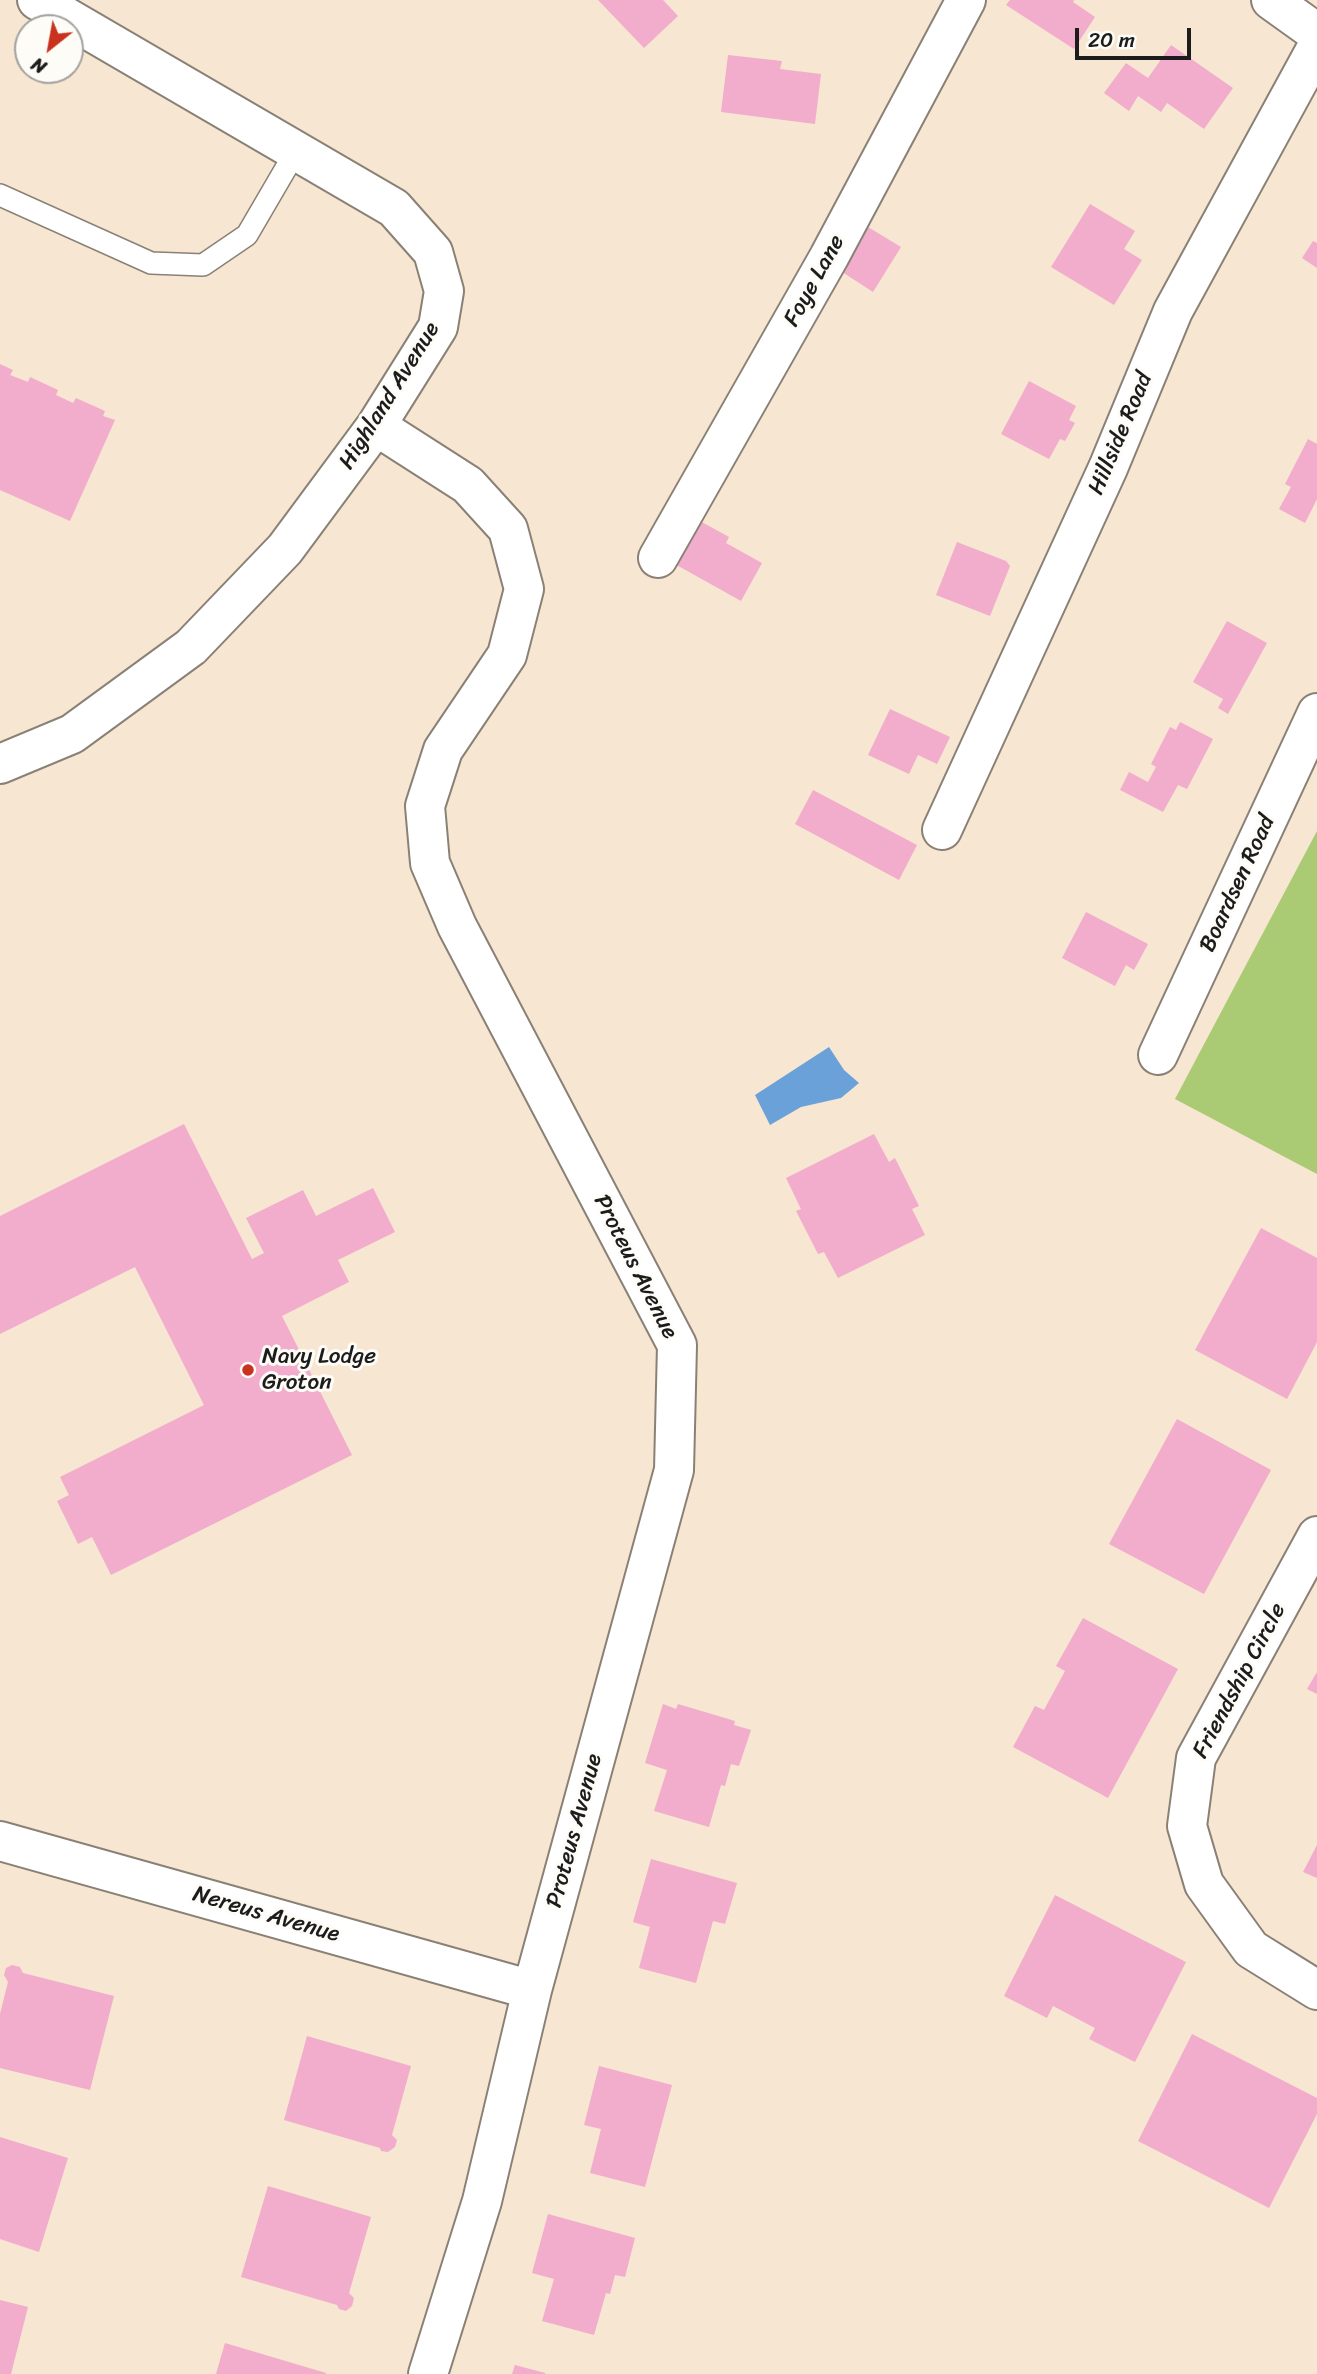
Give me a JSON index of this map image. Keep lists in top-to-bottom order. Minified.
{"streets":{"street":["Foye Lane","Highland Avenue","Hillside Road","Boardsen Road","Proteus Avenue","Friendship Circle","Nereus Avenue"]},"crossings":[["Highland Avenue","Proteus Avenue"],["Proteus Avenue","Nereus Avenue"]],"places":["Navy Lodge Groton"],"scale_bar":"20 m","north":"bottom left"}
